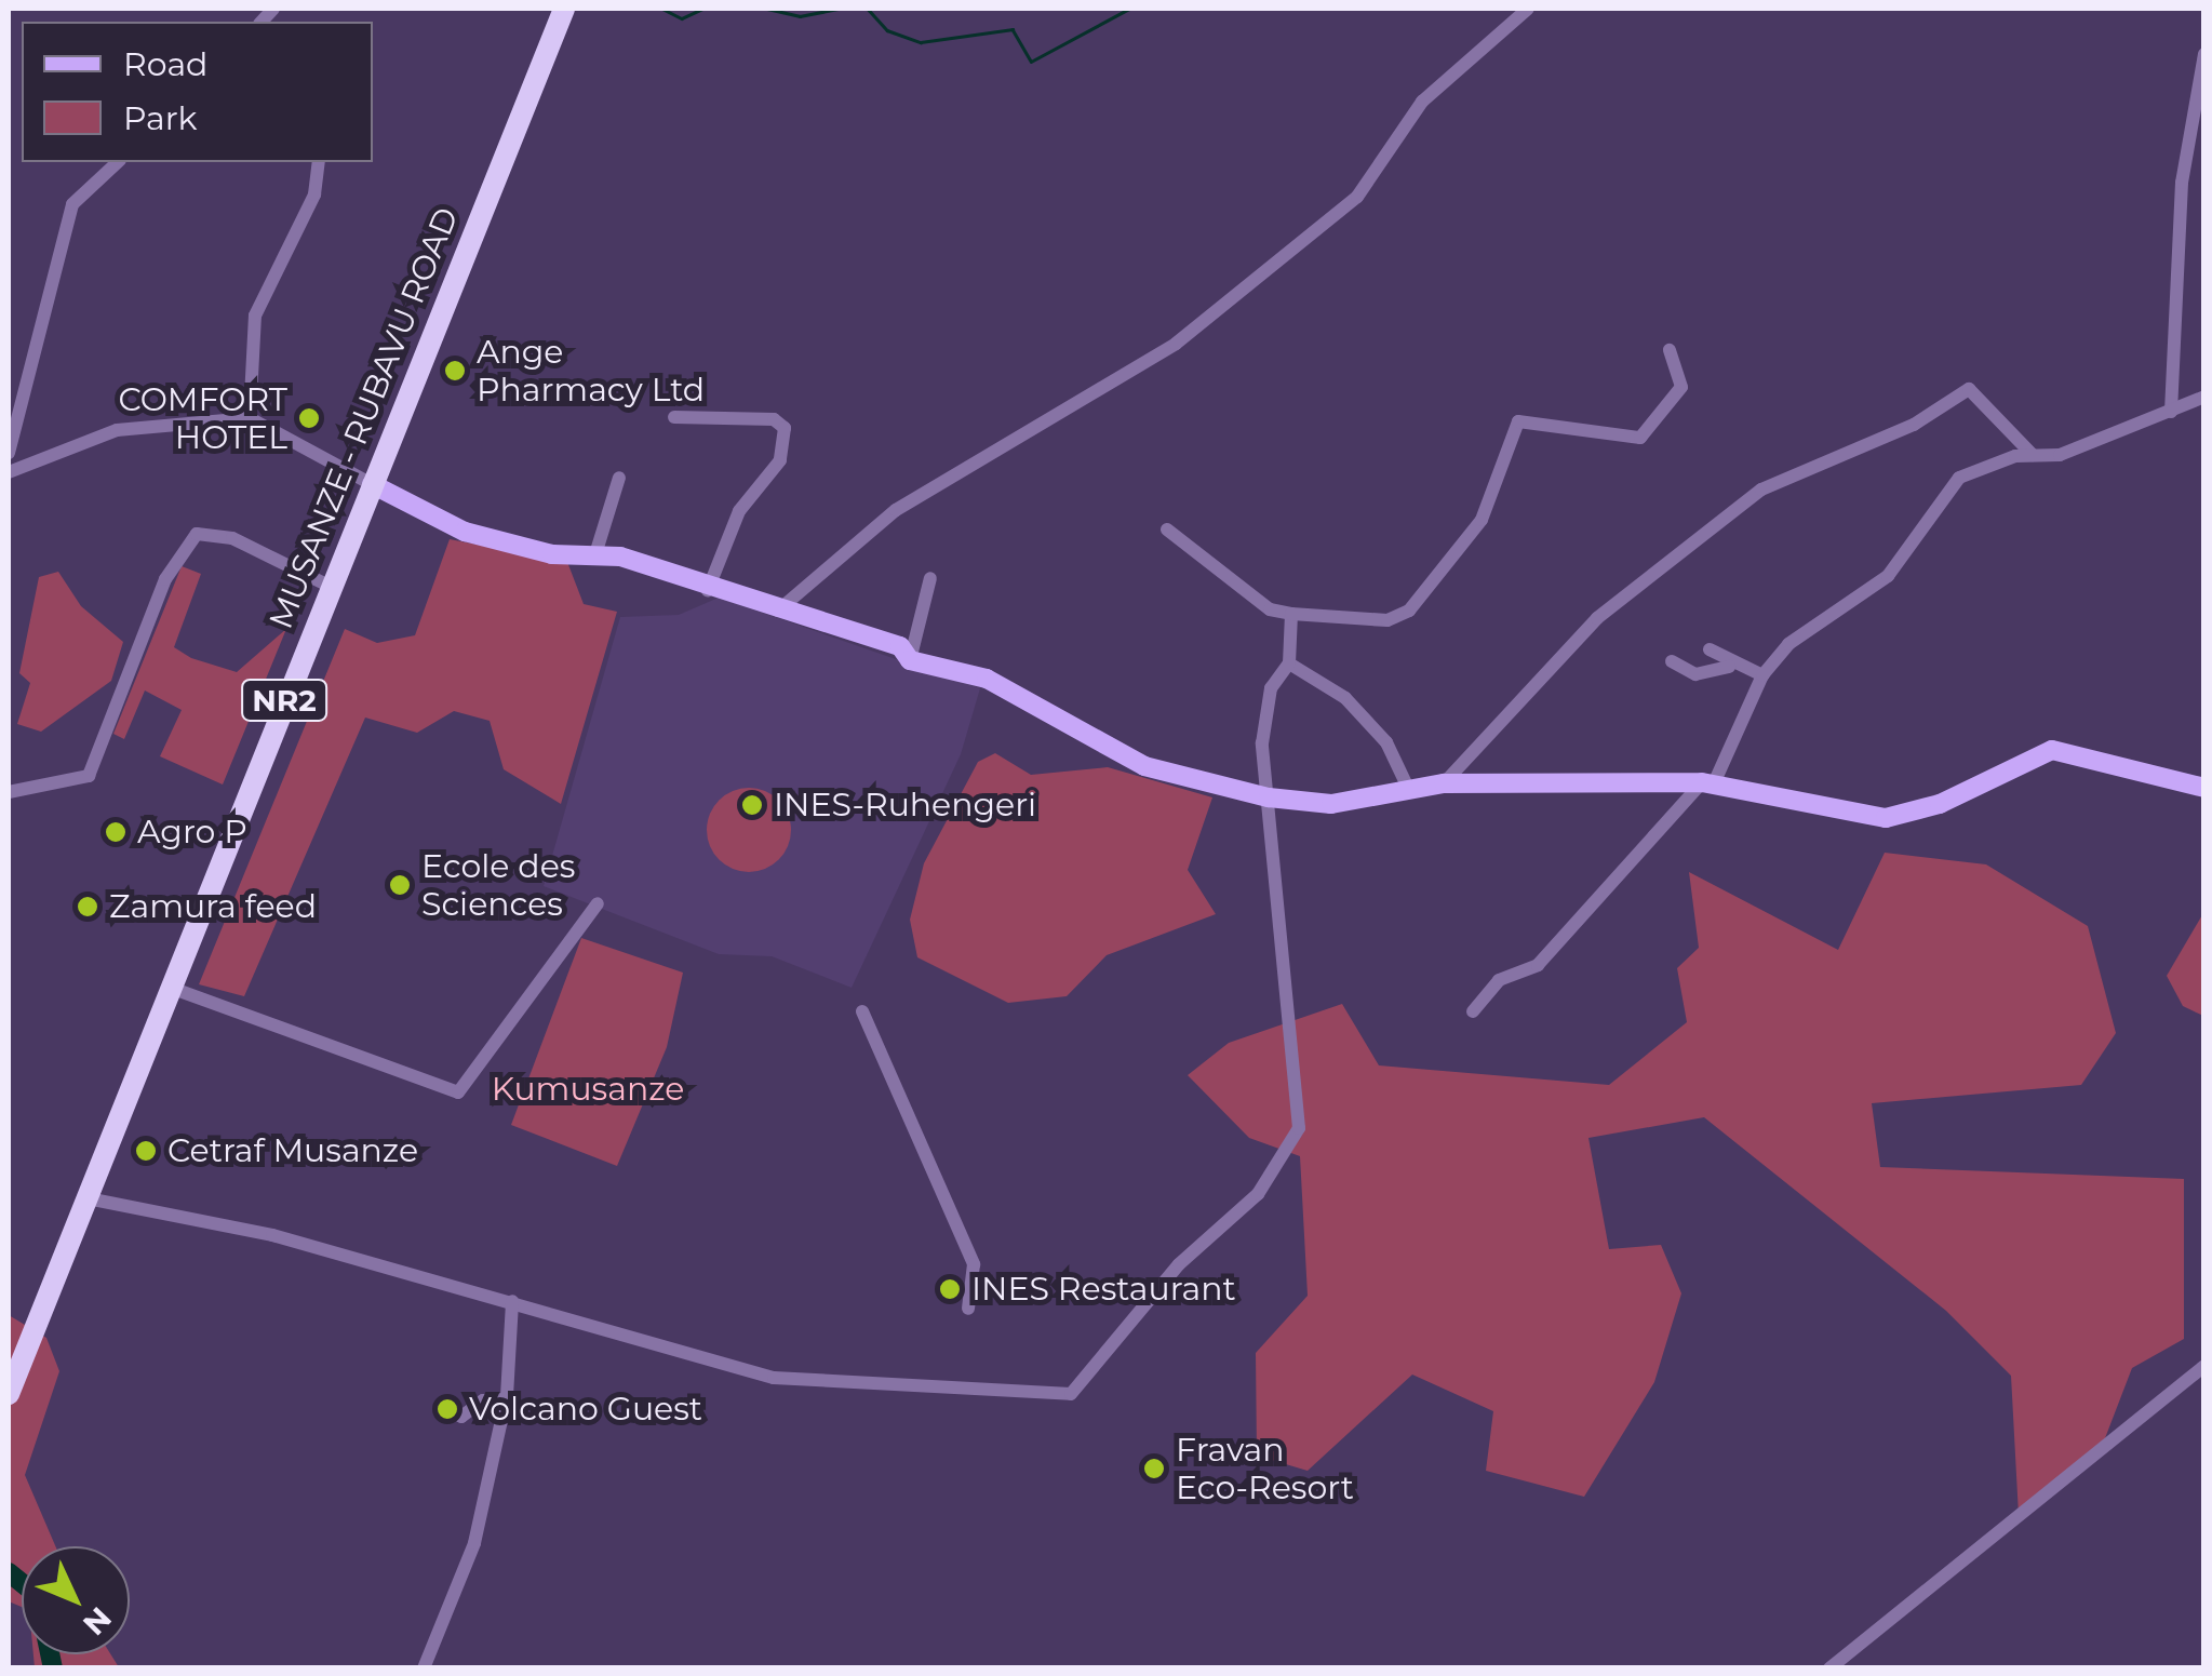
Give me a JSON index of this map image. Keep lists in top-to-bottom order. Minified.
{"streets":{"highway":["MUSANZE - RUBAVU ROAD","NR2"]},"parks":["Kumusanze"],"places":["Ange Pharmacy Ltd","COMFORT HOTEL","INES-Ruhengeri","Agro P","Ecole des Sciences","Zamura feed","Cetraf Musanze","INES Restaurant","Volcano Guest","Fravan Eco-Resort"],"legend":["Road","Park"],"north":"bottom right"}
